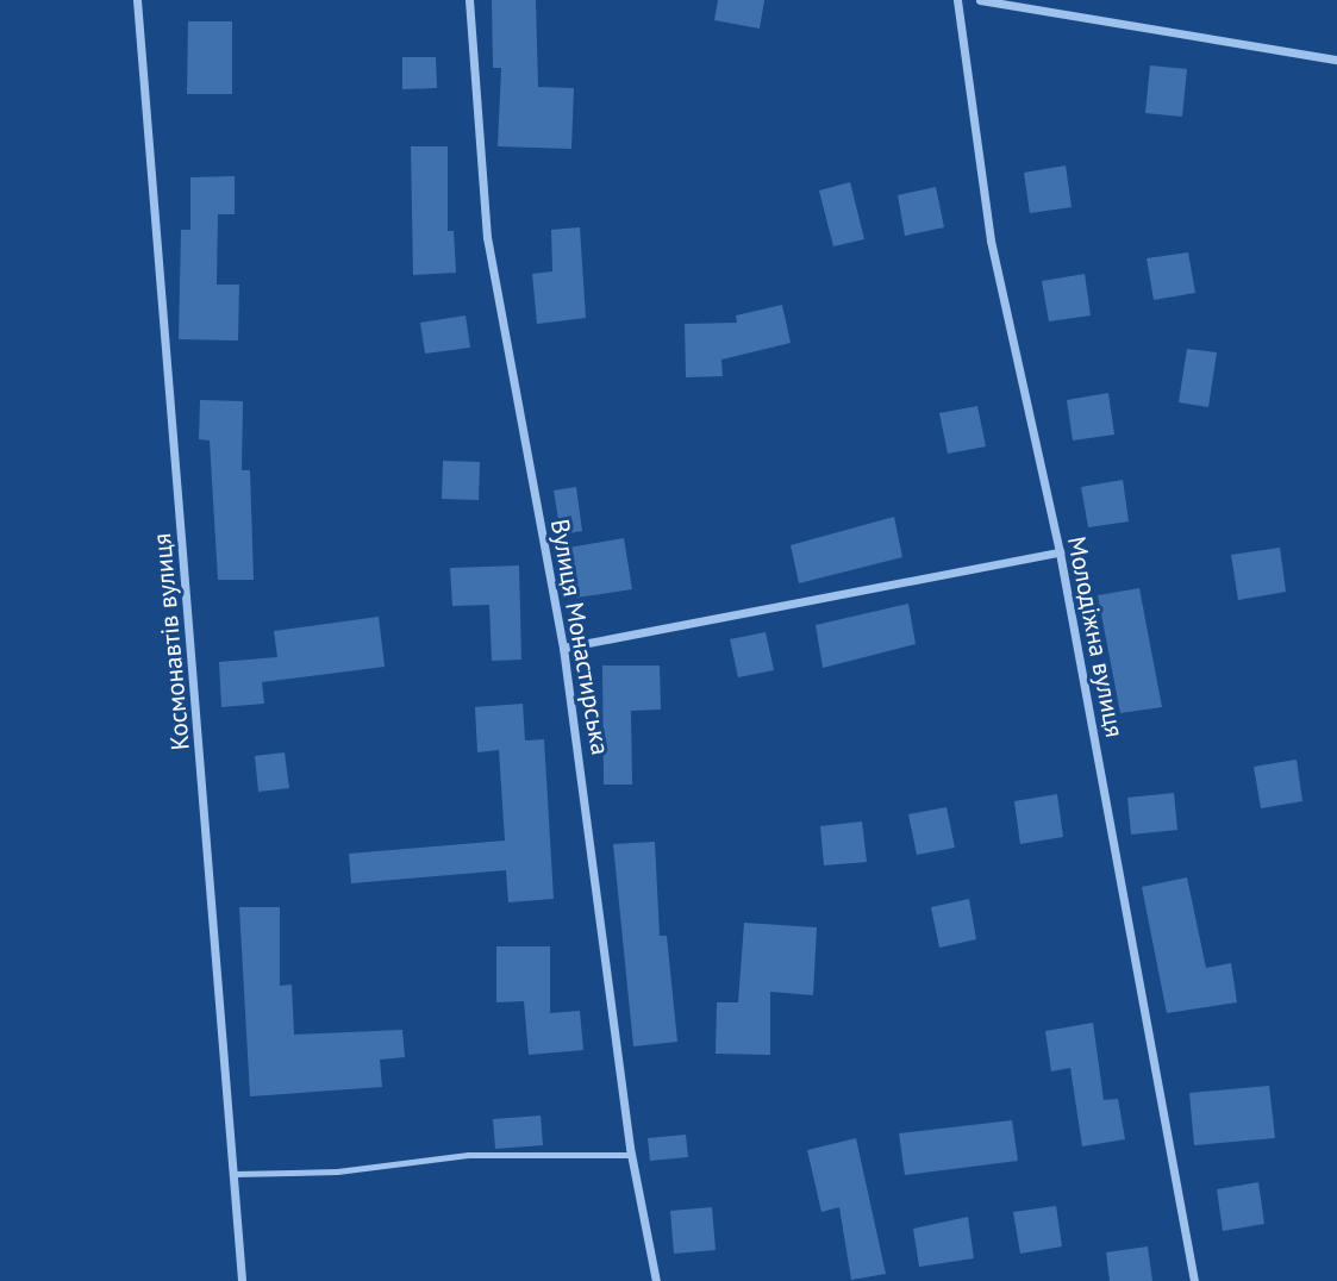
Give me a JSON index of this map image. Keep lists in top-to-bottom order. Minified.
{"streets":{"street":["Вулиця Монастирська","Молодіжна вулиця","Космонавтів вулиця"]}}
